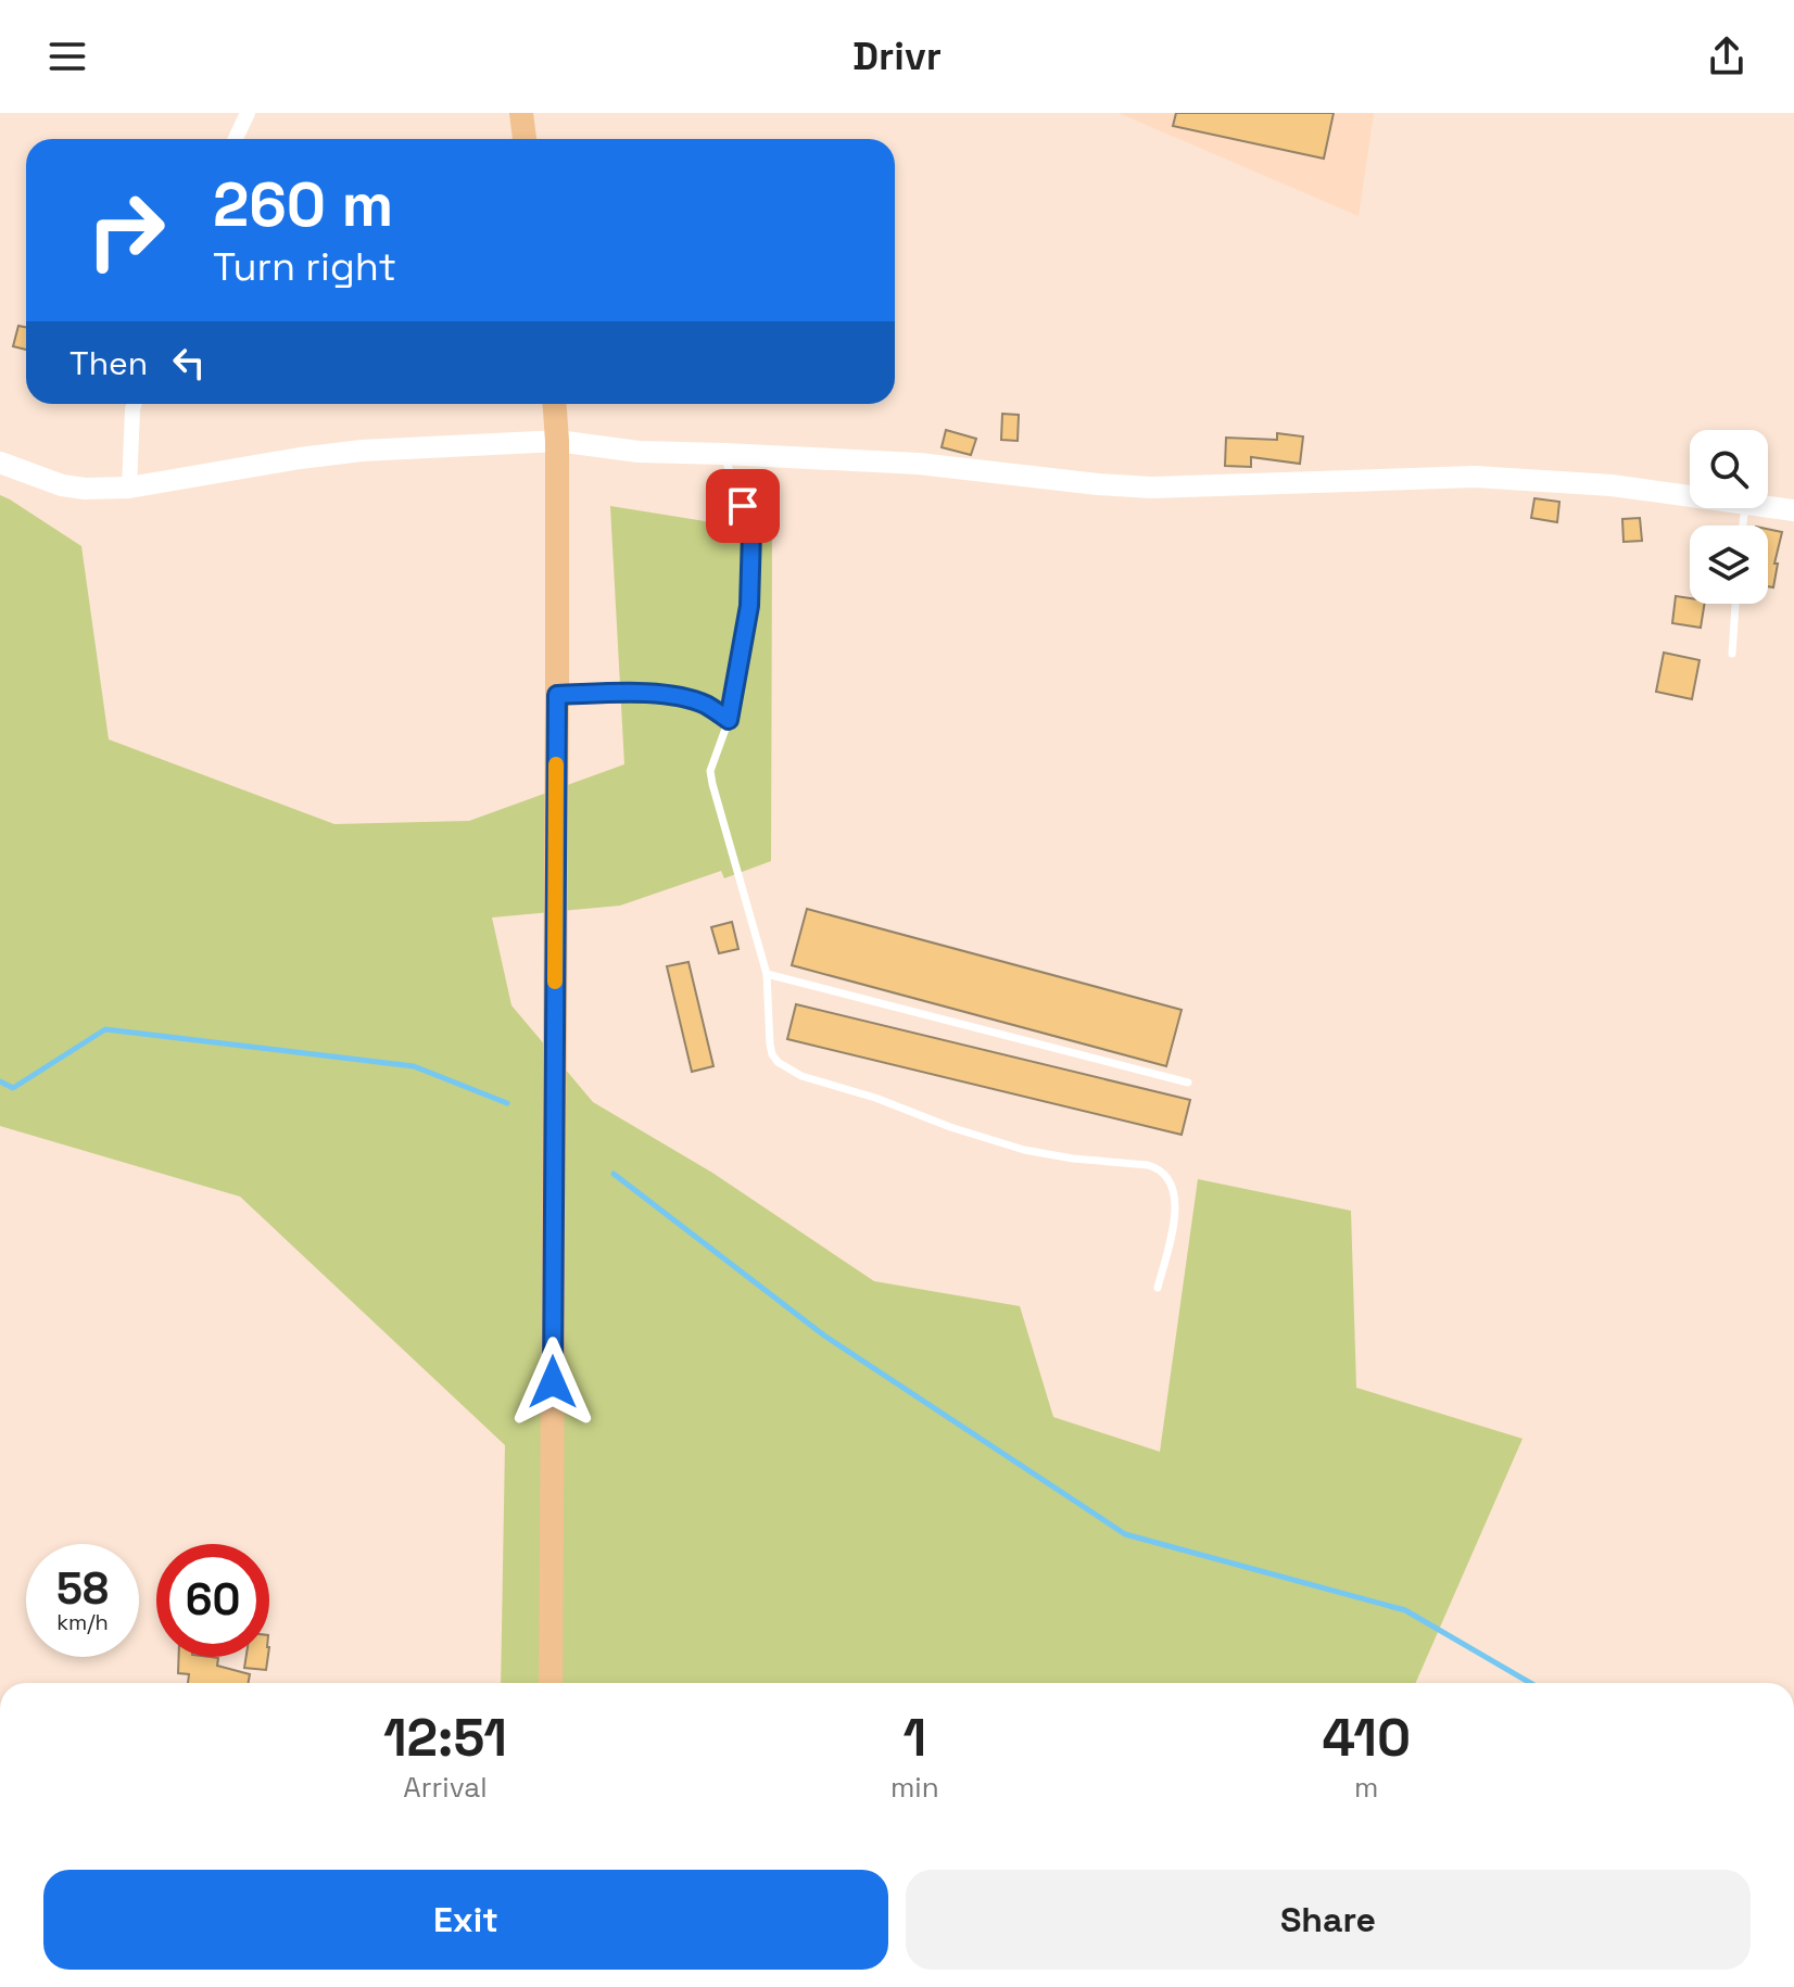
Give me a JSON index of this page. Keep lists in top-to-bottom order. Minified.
{"page":{"header":"Drivr","turn":["260 m","Turn right"],"then":"Then","speed":"58 km/h","limit":"60","eta":["12:51","Arrival","1","min","410","m"],"buttons":["Exit","Share"]}}
